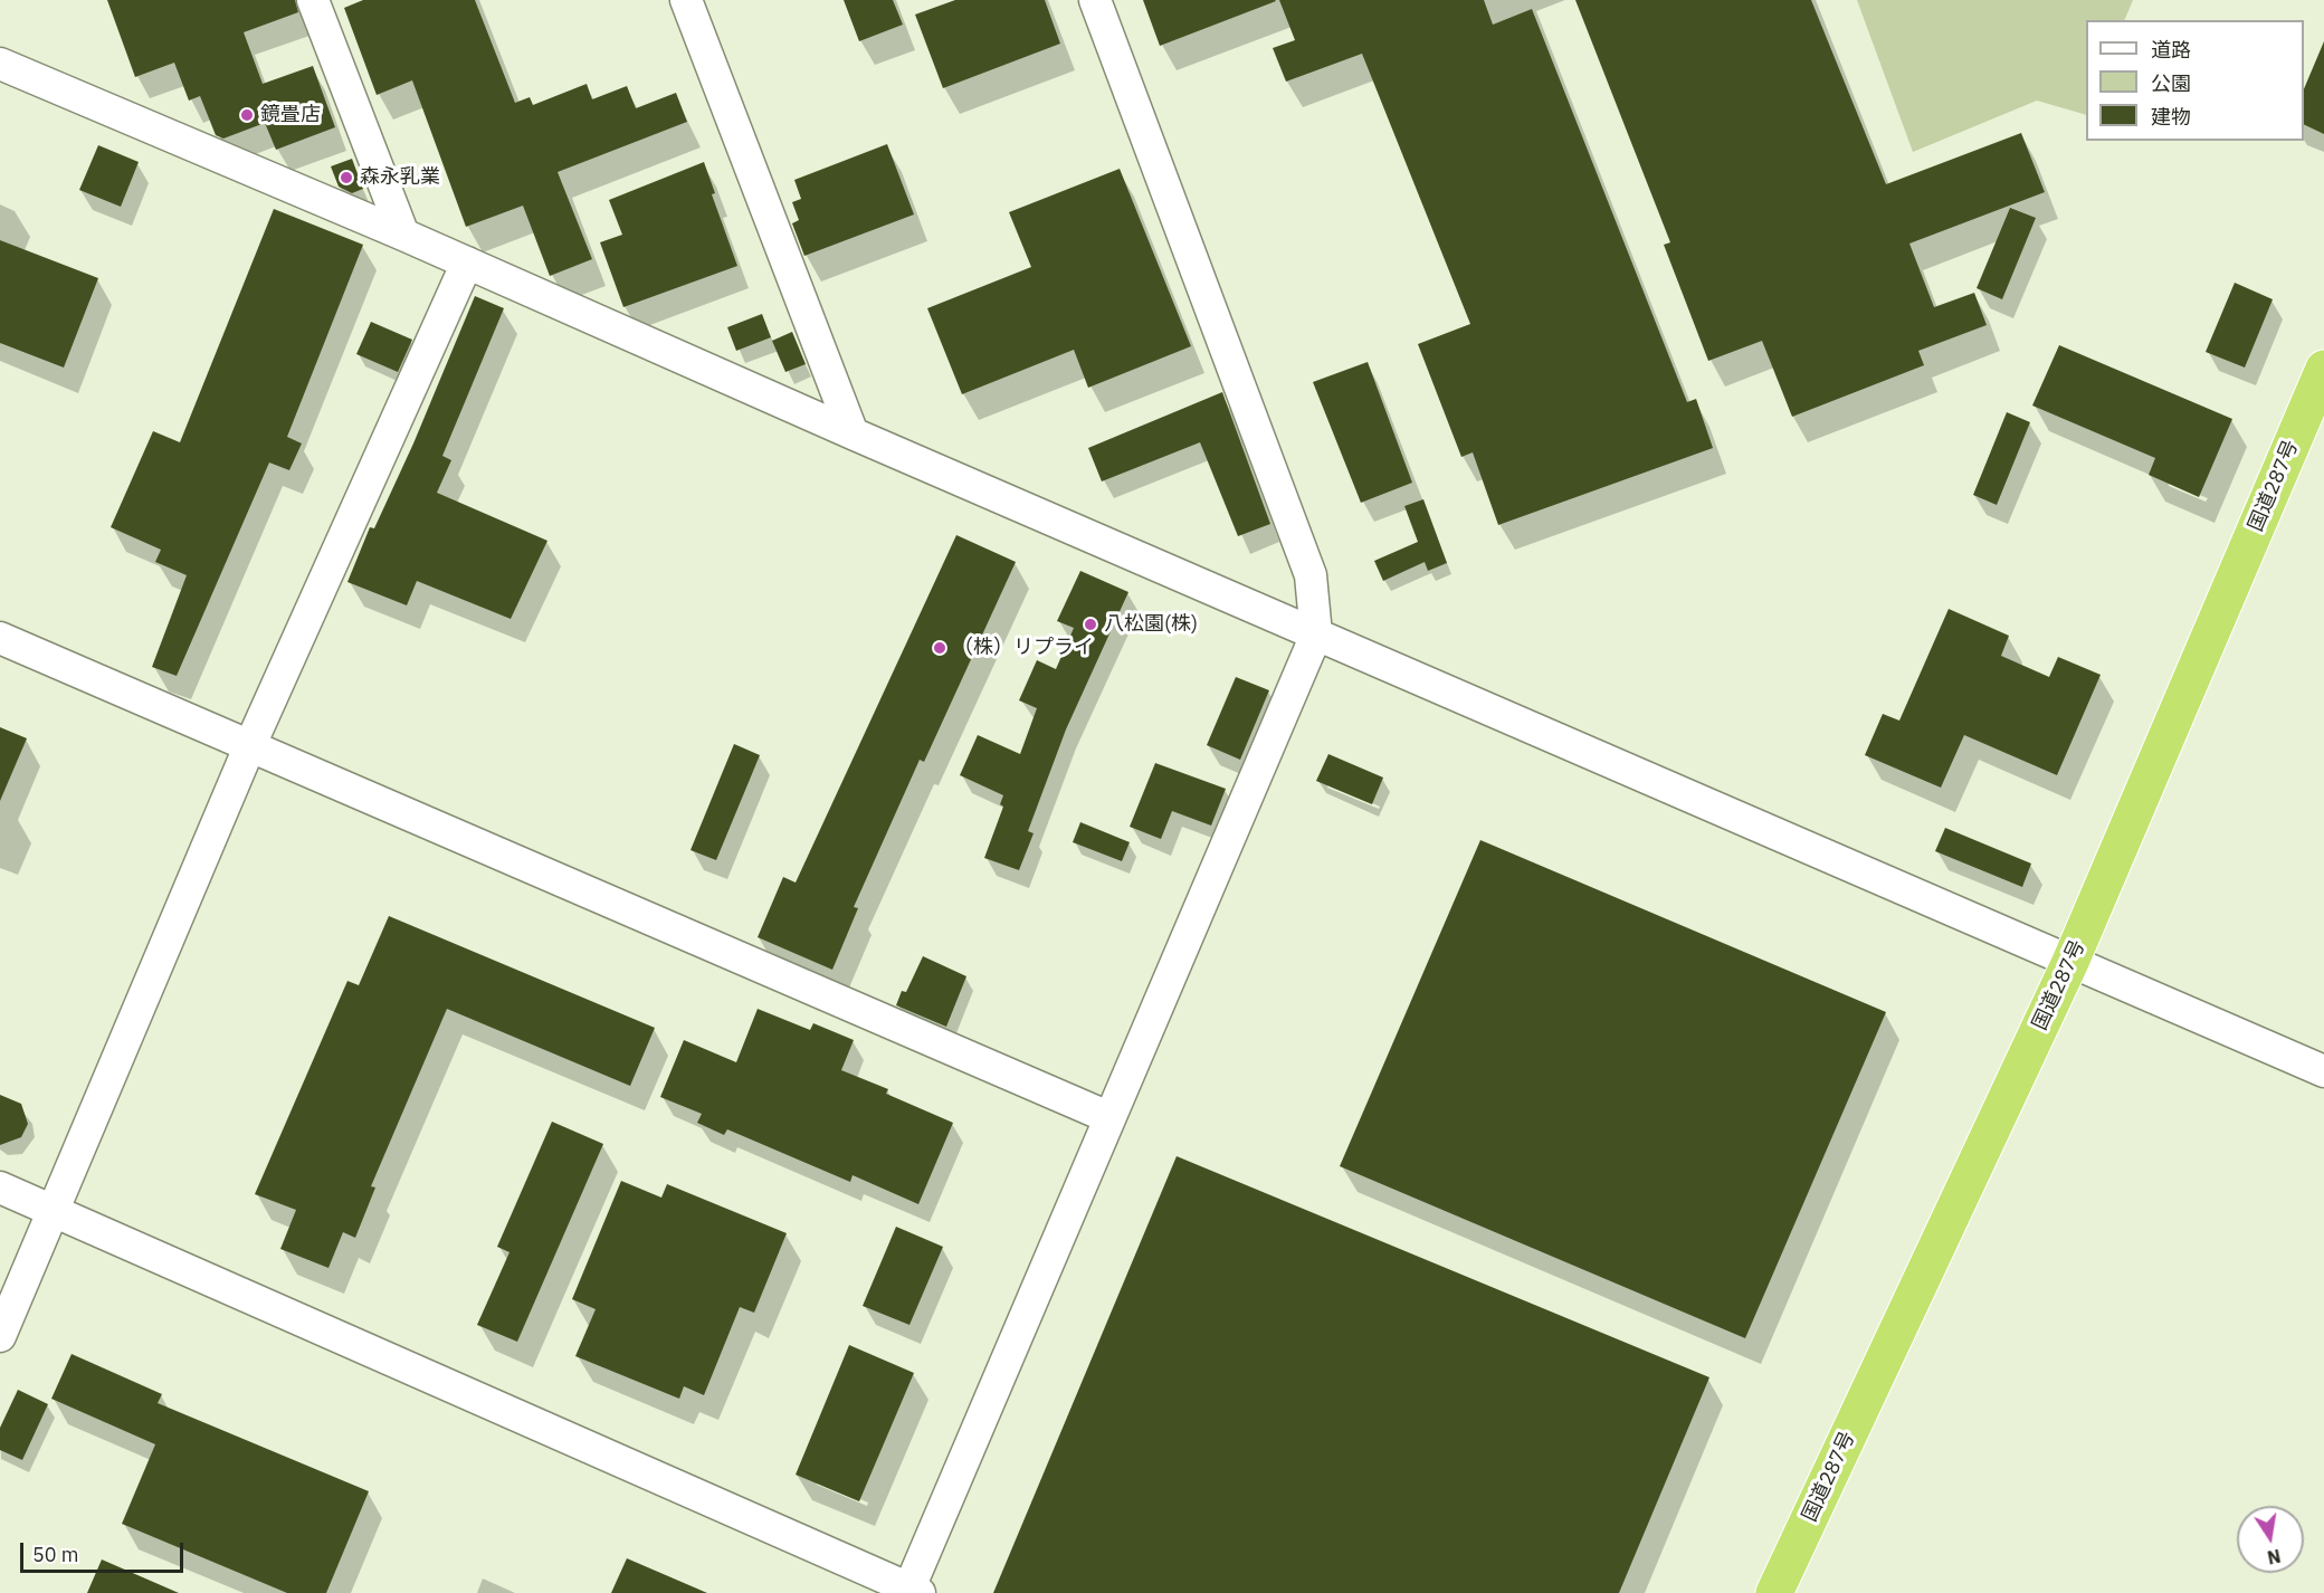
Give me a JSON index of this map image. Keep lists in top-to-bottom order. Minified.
{"streets":{"highway":["国道287号"]},"places":["鏡畳店","森永乳業","八松園(株)","（株）リプライ"],"legend":["道路","公園","建物"],"scale_bar":"50 m","north":"bottom"}
